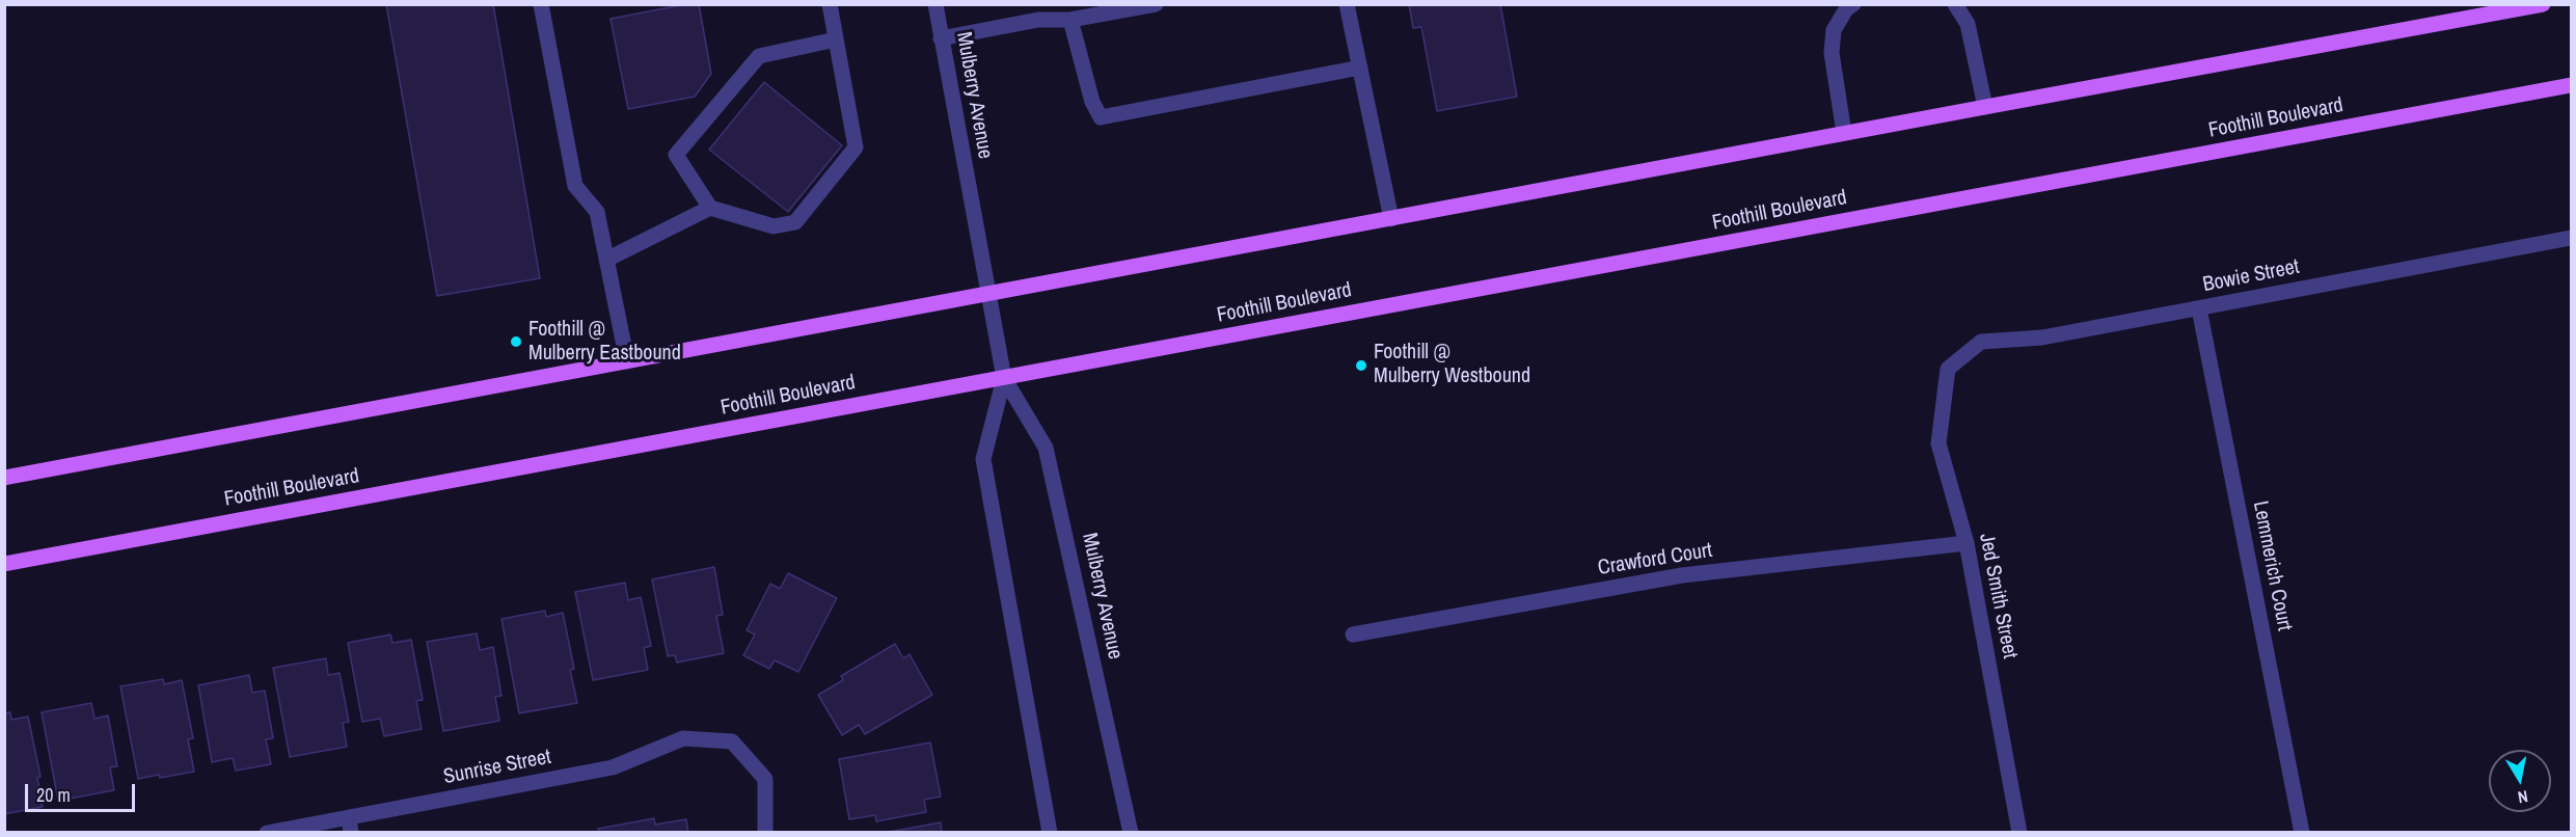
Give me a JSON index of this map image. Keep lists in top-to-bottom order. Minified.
{"streets":{"main road":["Foothill Boulevard"],"street":["Mulberry Avenue","Bowie Street","Crawford Court","Lemmerich Court","Jed Smith Street","Sunrise Street"]},"crossings":[["Mulberry Avenue","Foothill Boulevard"],["Bowie Street","Lemmerich Court"],["Bowie Street","Jed Smith Street"],["Crawford Court","Jed Smith Street"]],"places":["Foothill @ Mulberry Eastbound","Foothill @ Mulberry Westbound"],"scale_bar":"20 m","north":"bottom"}
